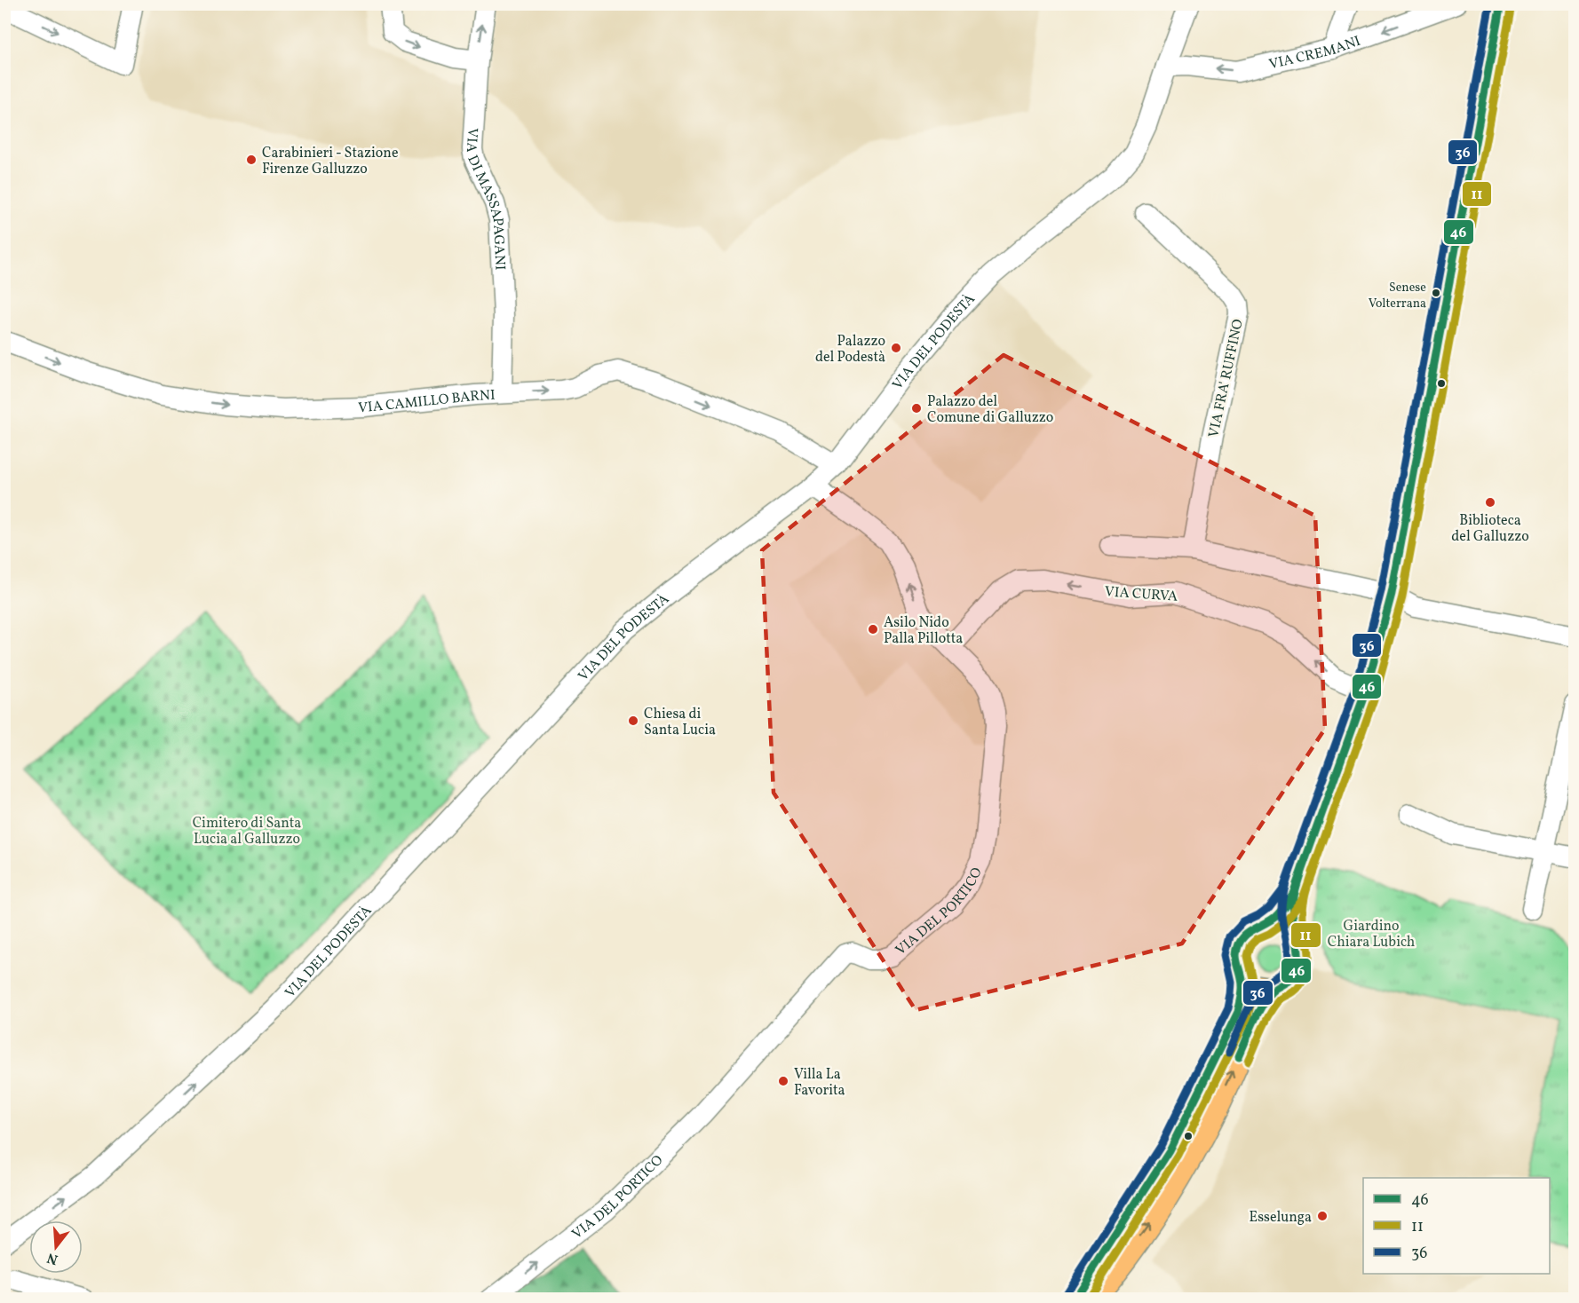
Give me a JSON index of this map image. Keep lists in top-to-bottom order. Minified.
{"streets":{"street":["VIA CREMANI","VIA DI MASSAPAGANI","VIA DEL PODESTÀ","VIA FRA' RUFFINO","VIA CAMILLO BARNI","VIA CURVA","VIA DEL PORTICO"]},"crossings":[["VIA CREMANI","VIA DEL PODESTÀ"],["VIA DI MASSAPAGANI","VIA CAMILLO BARNI"],["VIA DEL PODESTÀ","VIA CAMILLO BARNI"],["VIA DEL PODESTÀ","VIA DEL PORTICO"],["VIA CURVA","VIA DEL PORTICO"]],"one_way":["VIA CREMANI","VIA DEL PODESTÀ","VIA CAMILLO BARNI"],"parks":["Cimitero di Santa Lucia al Galluzzo","Giardino Chiara Lubich"],"places":["Carabinieri - Stazione Firenze Galluzzo","Senese Volterrana","Palazzo del Podestà","Palazzo del Comune di Galluzzo","Biblioteca del Galluzzo","Asilo Nido Palla Pillotta","Chiesa di Santa Lucia","Villa La Favorita","Esselunga"],"lines":["transit line 46","transit line 36","transit line 11"],"legend":["46","11","36"],"north":"bottom"}
